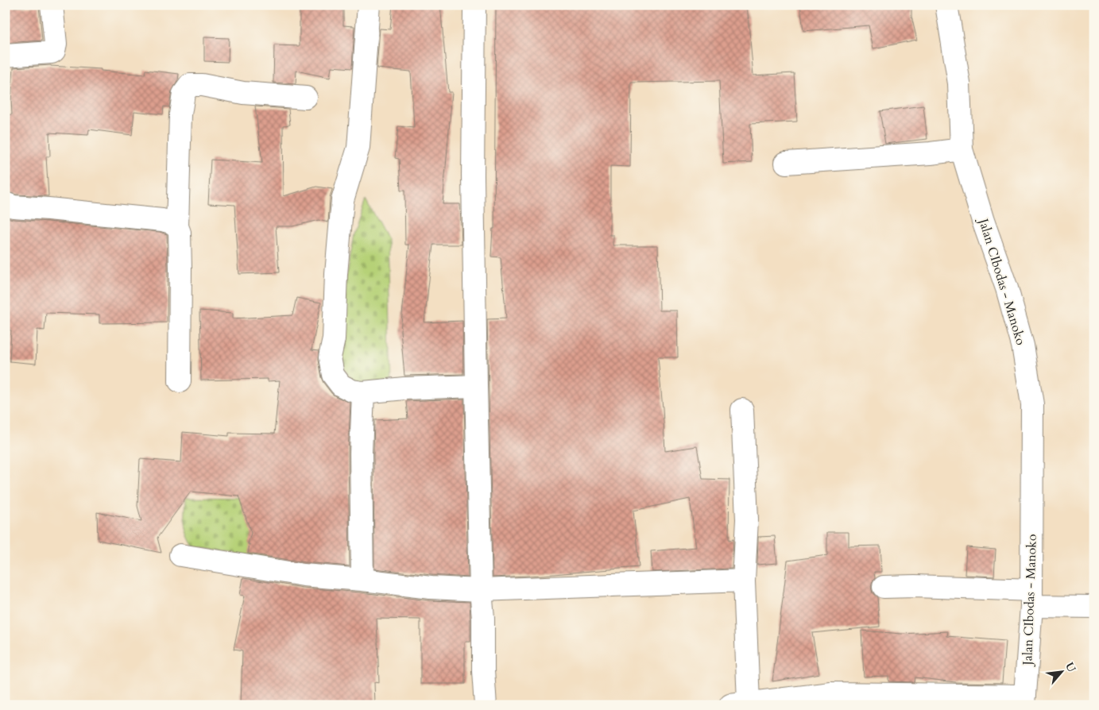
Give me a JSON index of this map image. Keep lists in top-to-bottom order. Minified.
{"streets":{"street":["Jalan CIbodas - Manoko"]},"north":"top right"}
